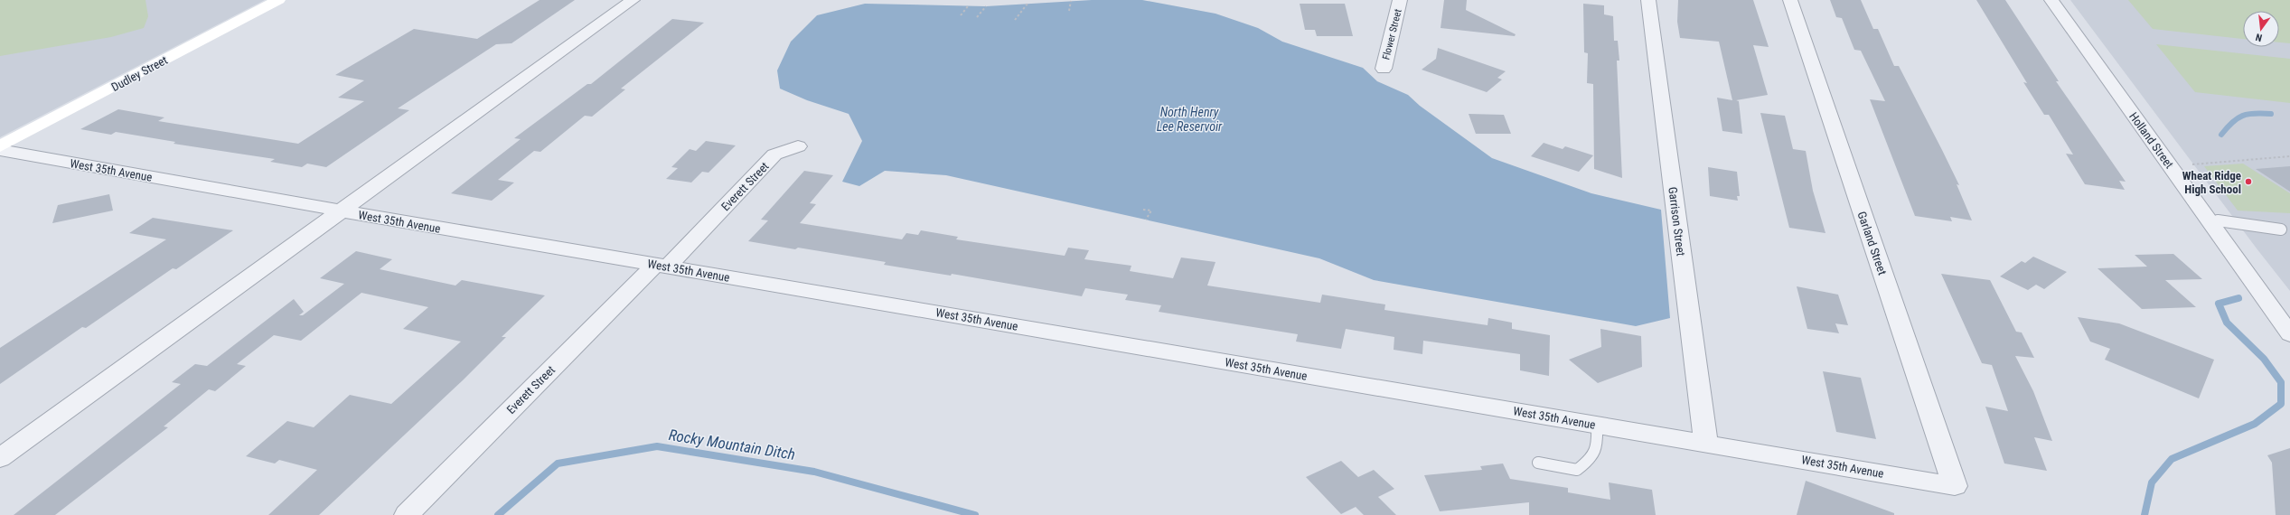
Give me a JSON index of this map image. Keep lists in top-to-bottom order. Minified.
{"streets":{"street":["Flower Street","Dudley Street","Holland Street","West 35th Avenue","Everett Street","Garrison Street","Garland Street"]},"crossings":[["West 35th Avenue","Everett Street"],["West 35th Avenue","Garrison Street"],["West 35th Avenue","Garland Street"]],"water":["North Henry Lee Reservoir","Rocky Mountain Ditch"],"places":["Wheat Ridge High School"],"north":"bottom"}
